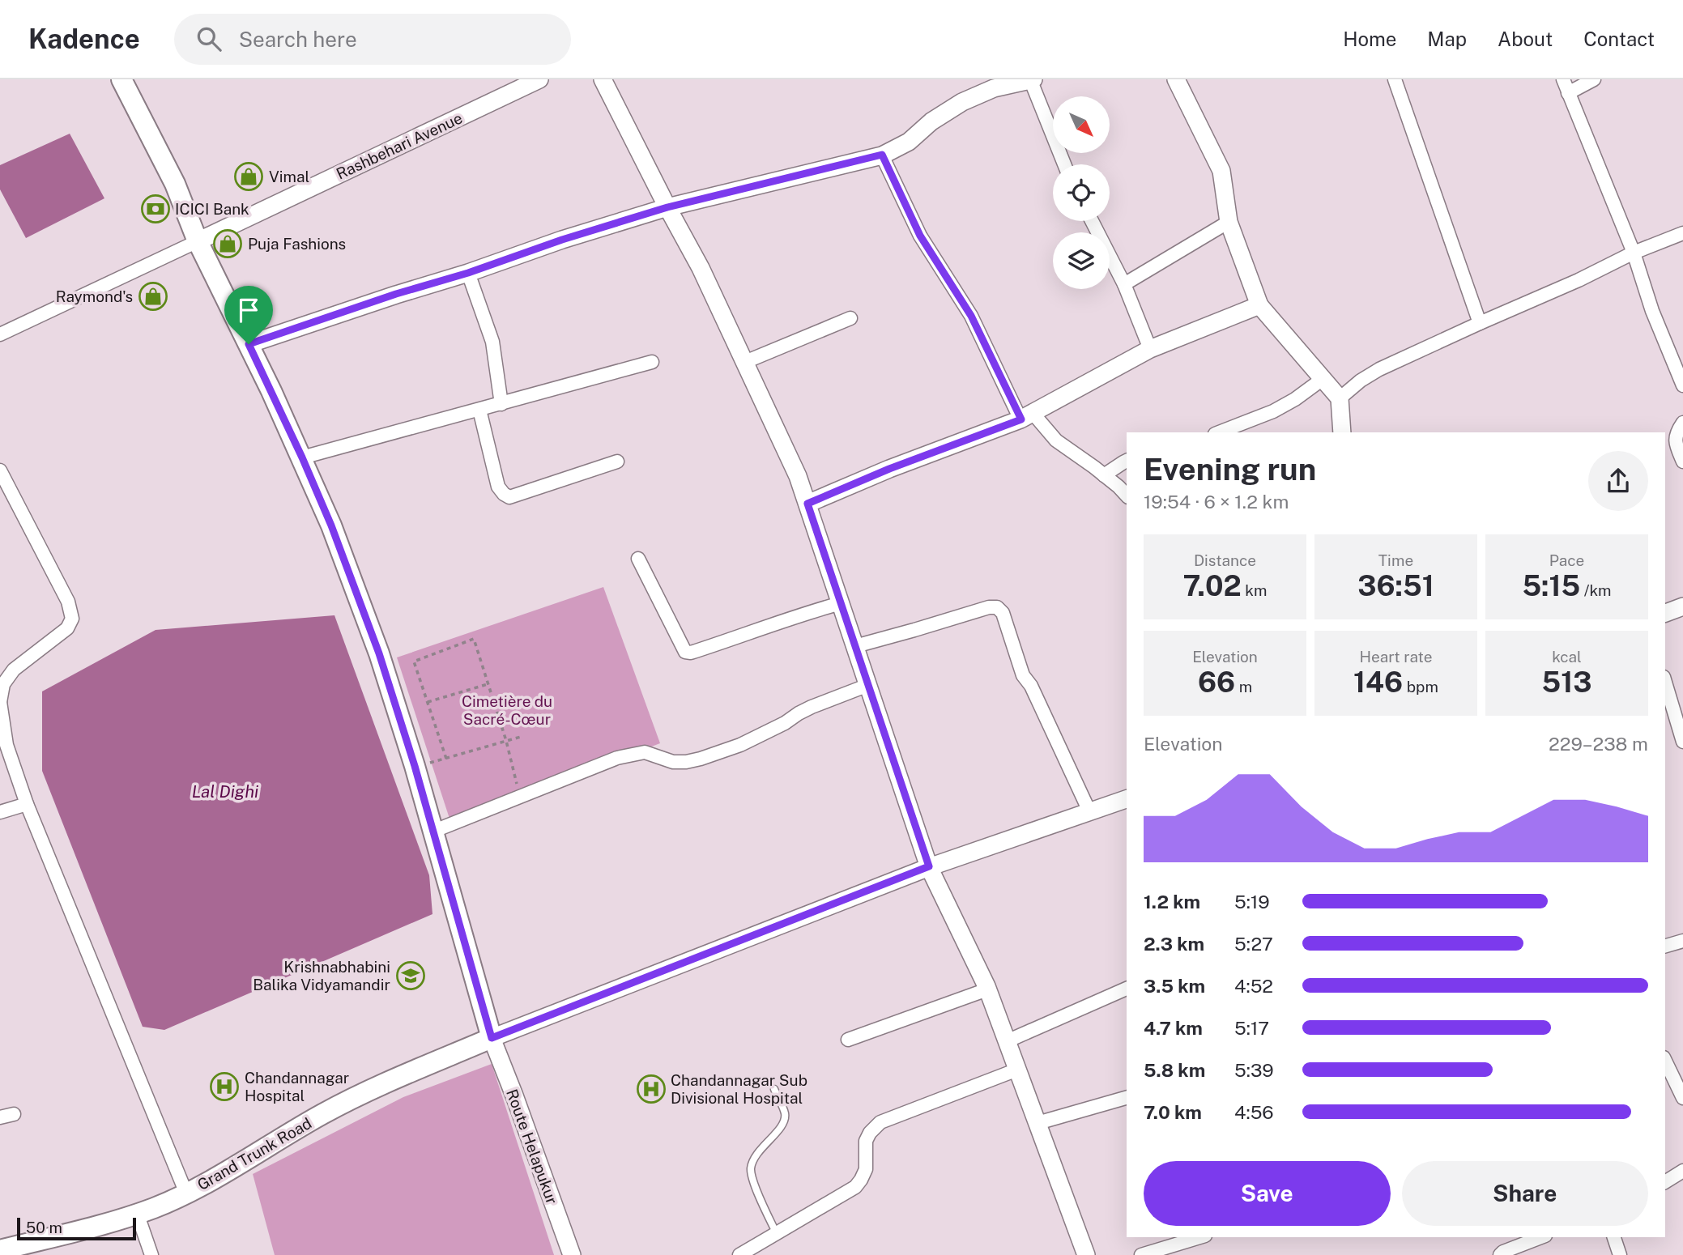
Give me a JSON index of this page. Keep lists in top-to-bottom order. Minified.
{"streets":{"main road":["Grand Trunk Road"],"street":["Rashbehari Avenue","Route Helapukur"]},"crossings":[["Route Helapukur","Grand Trunk Road"]],"water":["Lal Dighi"],"parks":["Cimetière du Sacré-Cœur"],"places":{"shop":["Vimal","Puja Fashions","Raymond's"],"bank":["ICICI Bank"],"school or university":["Krishnabhabini Balika Vidyamandir"],"hospital":["Chandannagar Hospital","Chandannagar Sub Divisional Hospital"]},"scale_bar":"50 m","north":"bottom right","page":{"header":"Kadence","search":"Search here","nav":["Home","Map","About","Contact"],"heading":["Evening run","19:54 · 6 × 1.2 km"],"stats":[["Distance","7.02 km"],["Time","36:51"],["Pace","5:15 /km"],["Elevation","66 m"],["Heart rate","146 bpm"],["kcal","513"]],"chart":["Elevation","229–238 m"],"list":[{"name":"1.2 km","note":"5:19"},{"name":"2.3 km","note":"5:27"},{"name":"3.5 km","note":"4:52"},{"name":"4.7 km","note":"5:17"},{"name":"5.8 km","note":"5:39"},{"name":"7.0 km","note":"4:56"}],"buttons":["Save","Share"],"scale":"50 m"}}
